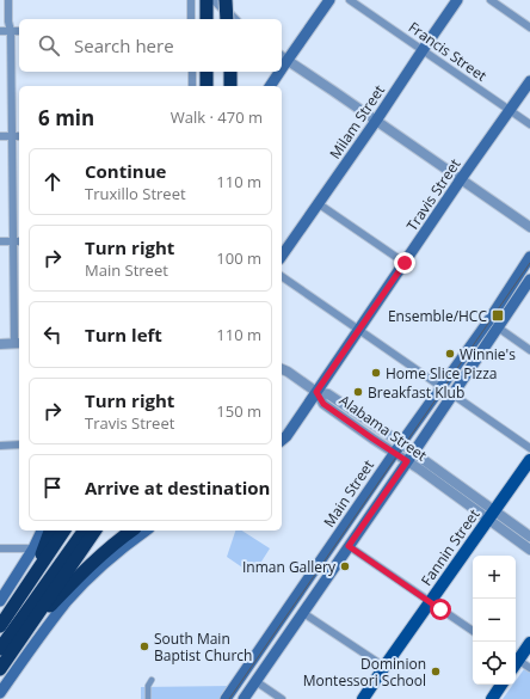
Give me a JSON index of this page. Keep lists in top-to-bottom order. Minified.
{"streets":{"main road":["Milam Street","Travis Street","Main Street","Fannin Street"],"street":["Francis Street","Alabama Street"]},"crossings":[["Francis Street","Milam Street"],["Francis Street","Travis Street"],["Travis Street","Alabama Street"],["Alabama Street","Main Street"],["Alabama Street","Fannin Street"]],"places":{"transit":["Ensemble/HCC"],"other":["Winnie's","Home Slice Pizza","Breakfast Klub","Inman Gallery","South Main Baptist Church","Dominion Montessori School"]},"page":{"search":"Search here","heading":["6 min","Walk · 470 m"],"list":[["Continue","Truxillo Street","110 m"],["Turn right","Main Street","100 m"],["Turn left","110 m"],["Turn right","Travis Street","150 m"],"Arrive at destination"],"map_buttons":["+","−"]}}
